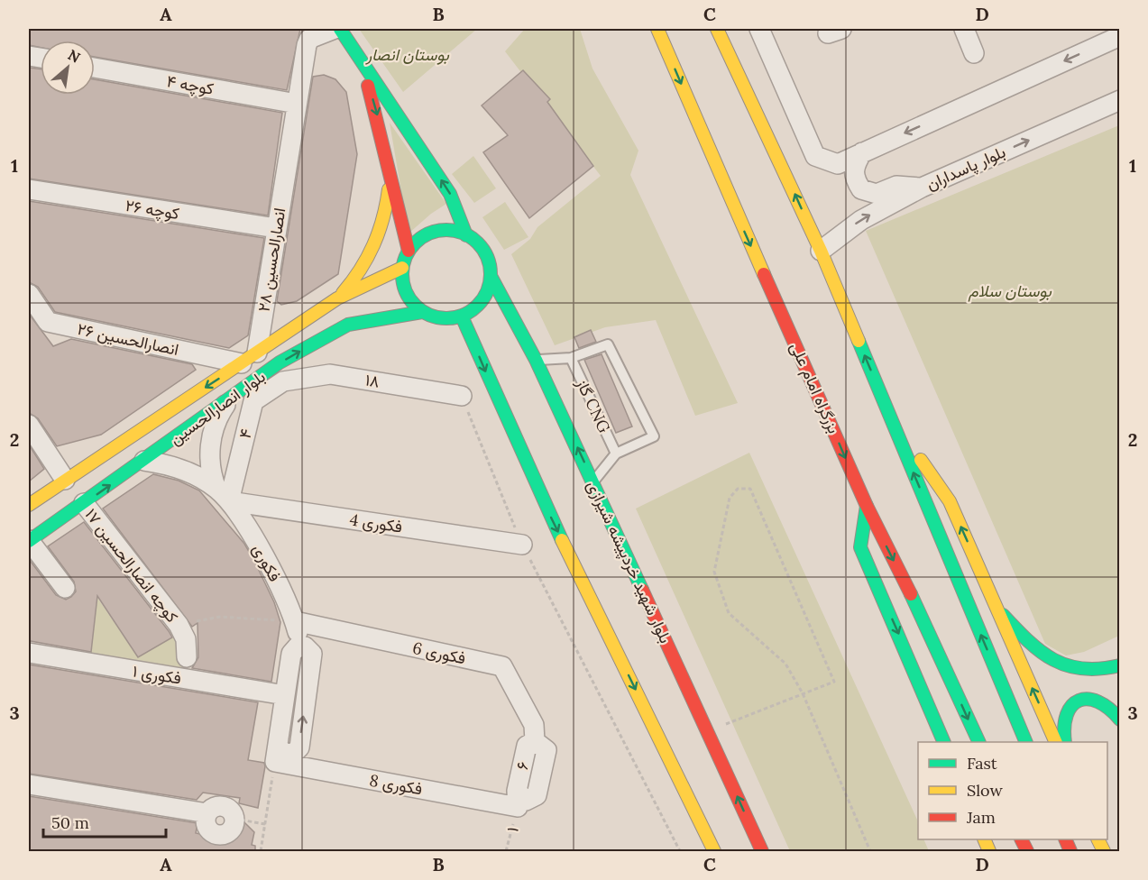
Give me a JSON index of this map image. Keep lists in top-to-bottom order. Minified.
{"streets":{"main road":["بزرگراه امام علی","بلوار انصارالحسین","بلوار شهید خردپیشه شیرازی"],"street":["کوچه ۴","بلوار پاسداران","کوچه ۲۶","انصارالحسین ۲۸","انصارالحسین ۲۶","۱۸","۴","فکوری 4","فکوری","کوچه انصارالحسین ۱۷","فکوری 6","فکوری ۱","۶","فکوری 8"],"lane":["گاز CNG"],"path":["۱"]},"crossings":[["کوچه ۴","انصارالحسین ۲۸"],["کوچه ۲۶","انصارالحسین ۲۸"],["انصارالحسین ۲۸","انصارالحسین ۲۶"],["انصارالحسین ۲۸","بلوار انصارالحسین"],["انصارالحسین ۲۶","بلوار انصارالحسین"],["۱۸","۴"],["بلوار انصارالحسین","بلوار شهید خردپیشه شیرازی"],["بلوار انصارالحسین","فکوری"],["بلوار انصارالحسین","کوچه انصارالحسین ۱۷"],["۴","فکوری 4"],["۴","فکوری"],["فکوری 4","فکوری"],["فکوری","فکوری 6"],["فکوری","فکوری 8"],["فکوری 6","۶"],["۶","فکوری 8"],["۶","۱"],["فکوری 8","۱"]],"parks":["بوستان انصار","بوستان سلام"],"legend":["Fast","Slow","Jam"],"scale_bar":"50 m","north":"top right","grid":{"columns":["A","B","C","D"],"rows":["1","2","3"]}}
